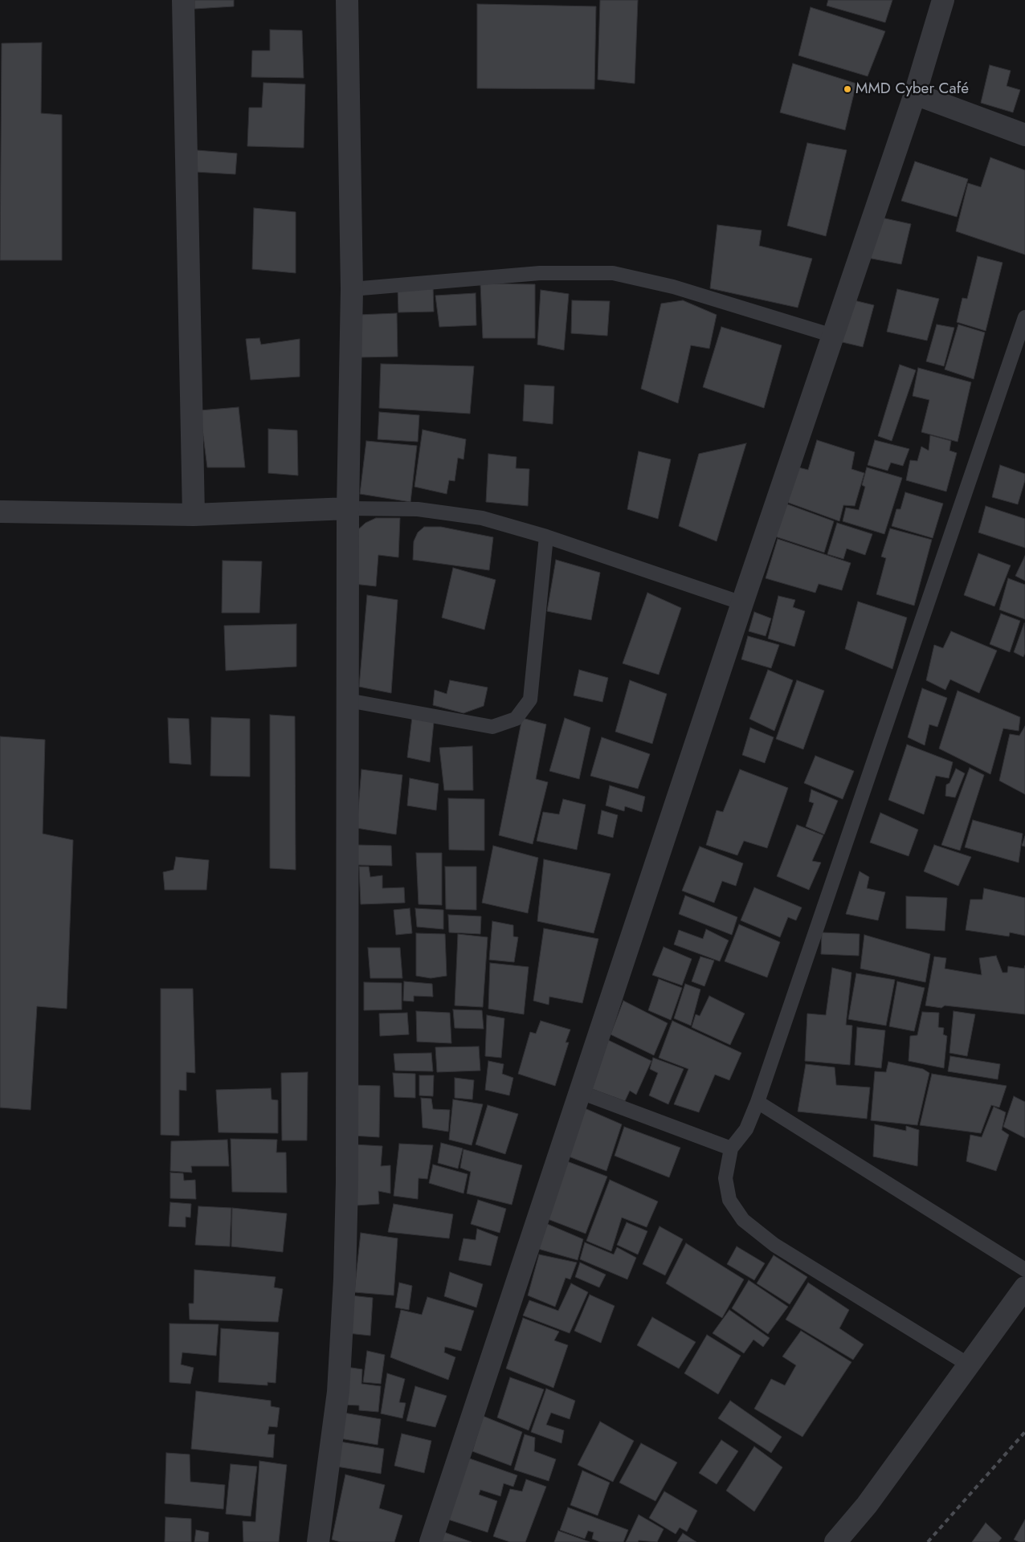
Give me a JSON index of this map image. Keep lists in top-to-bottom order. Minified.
{"places":["MMD Cyber Café"]}
